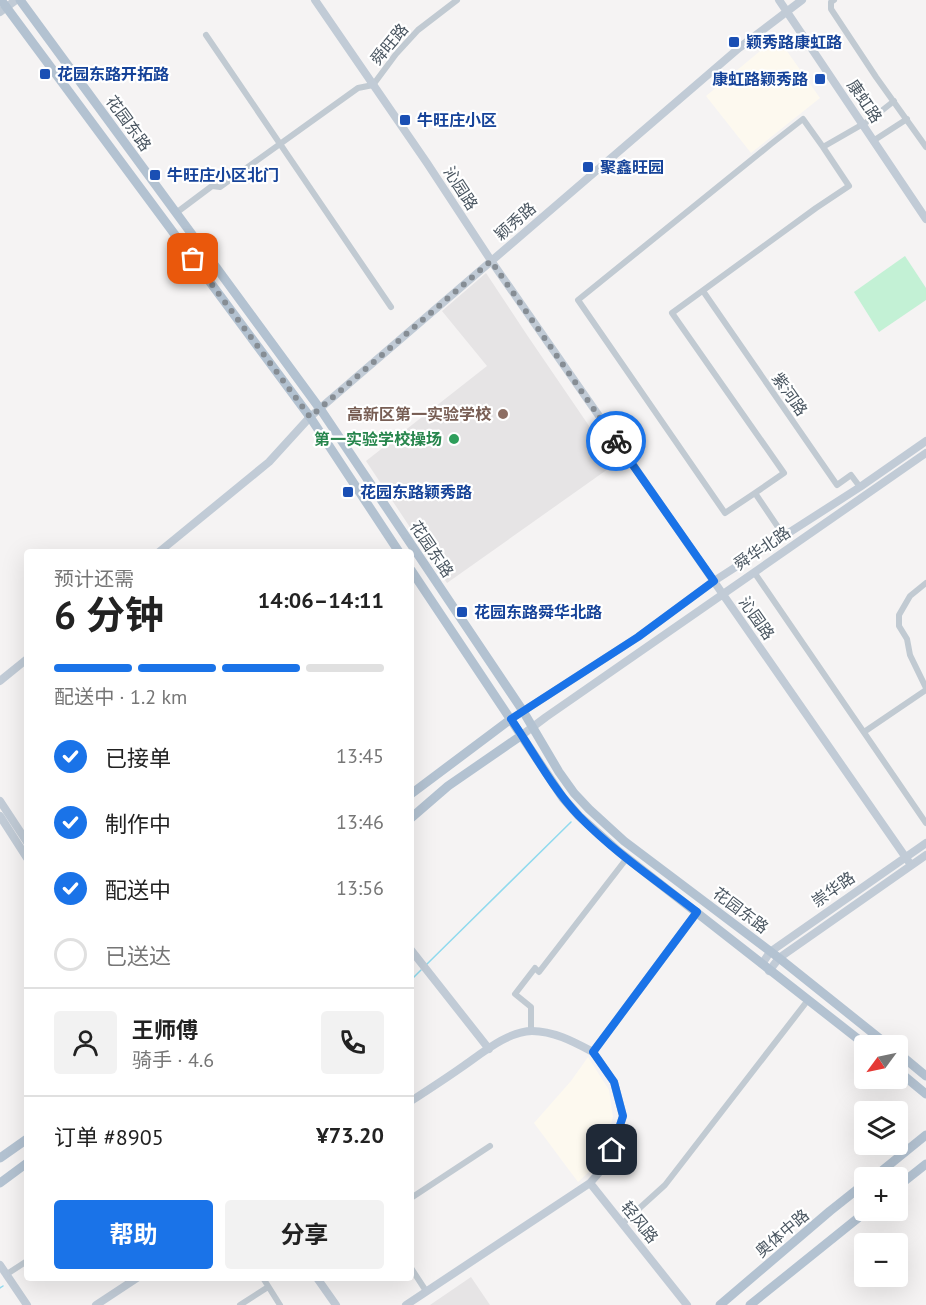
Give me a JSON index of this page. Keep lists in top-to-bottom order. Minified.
{"streets":{"main road":["康虹路","花园东路","沁园路","颖秀路","舜华北路","崇华路","轻风路","奥体中路"],"street":["舜旺路","紫河路"]},"crossings":[["舜旺路","沁园路"],["康虹路","颖秀路"],["花园东路","颖秀路"],["花园东路","舜华北路"],["花园东路","崇华路"],["沁园路","颖秀路"],["沁园路","舜华北路"],["沁园路","崇华路"],["紫河路","舜华北路"]],"places":{"transit":["颖秀路康虹路","花园东路开拓路","康虹路颖秀路","牛旺庄小区","聚鑫旺园","牛旺庄小区北门","花园东路颖秀路","花园东路舜华北路"],"other":["高新区第一实验学校","第一实验学校操场"]},"north":"bottom left","page":{"heading":["6 分钟","预计还需","14:06–14:11"],"panel":["王师傅","骑手 · 4.6","订单 #8905","¥73.20"],"bar":"配送中 · 1.2 km","list":[["已接单","13:45"],["制作中","13:46"],["配送中","13:56"],"已送达"],"map_buttons":["+","−"],"buttons":["帮助","分享"]}}
